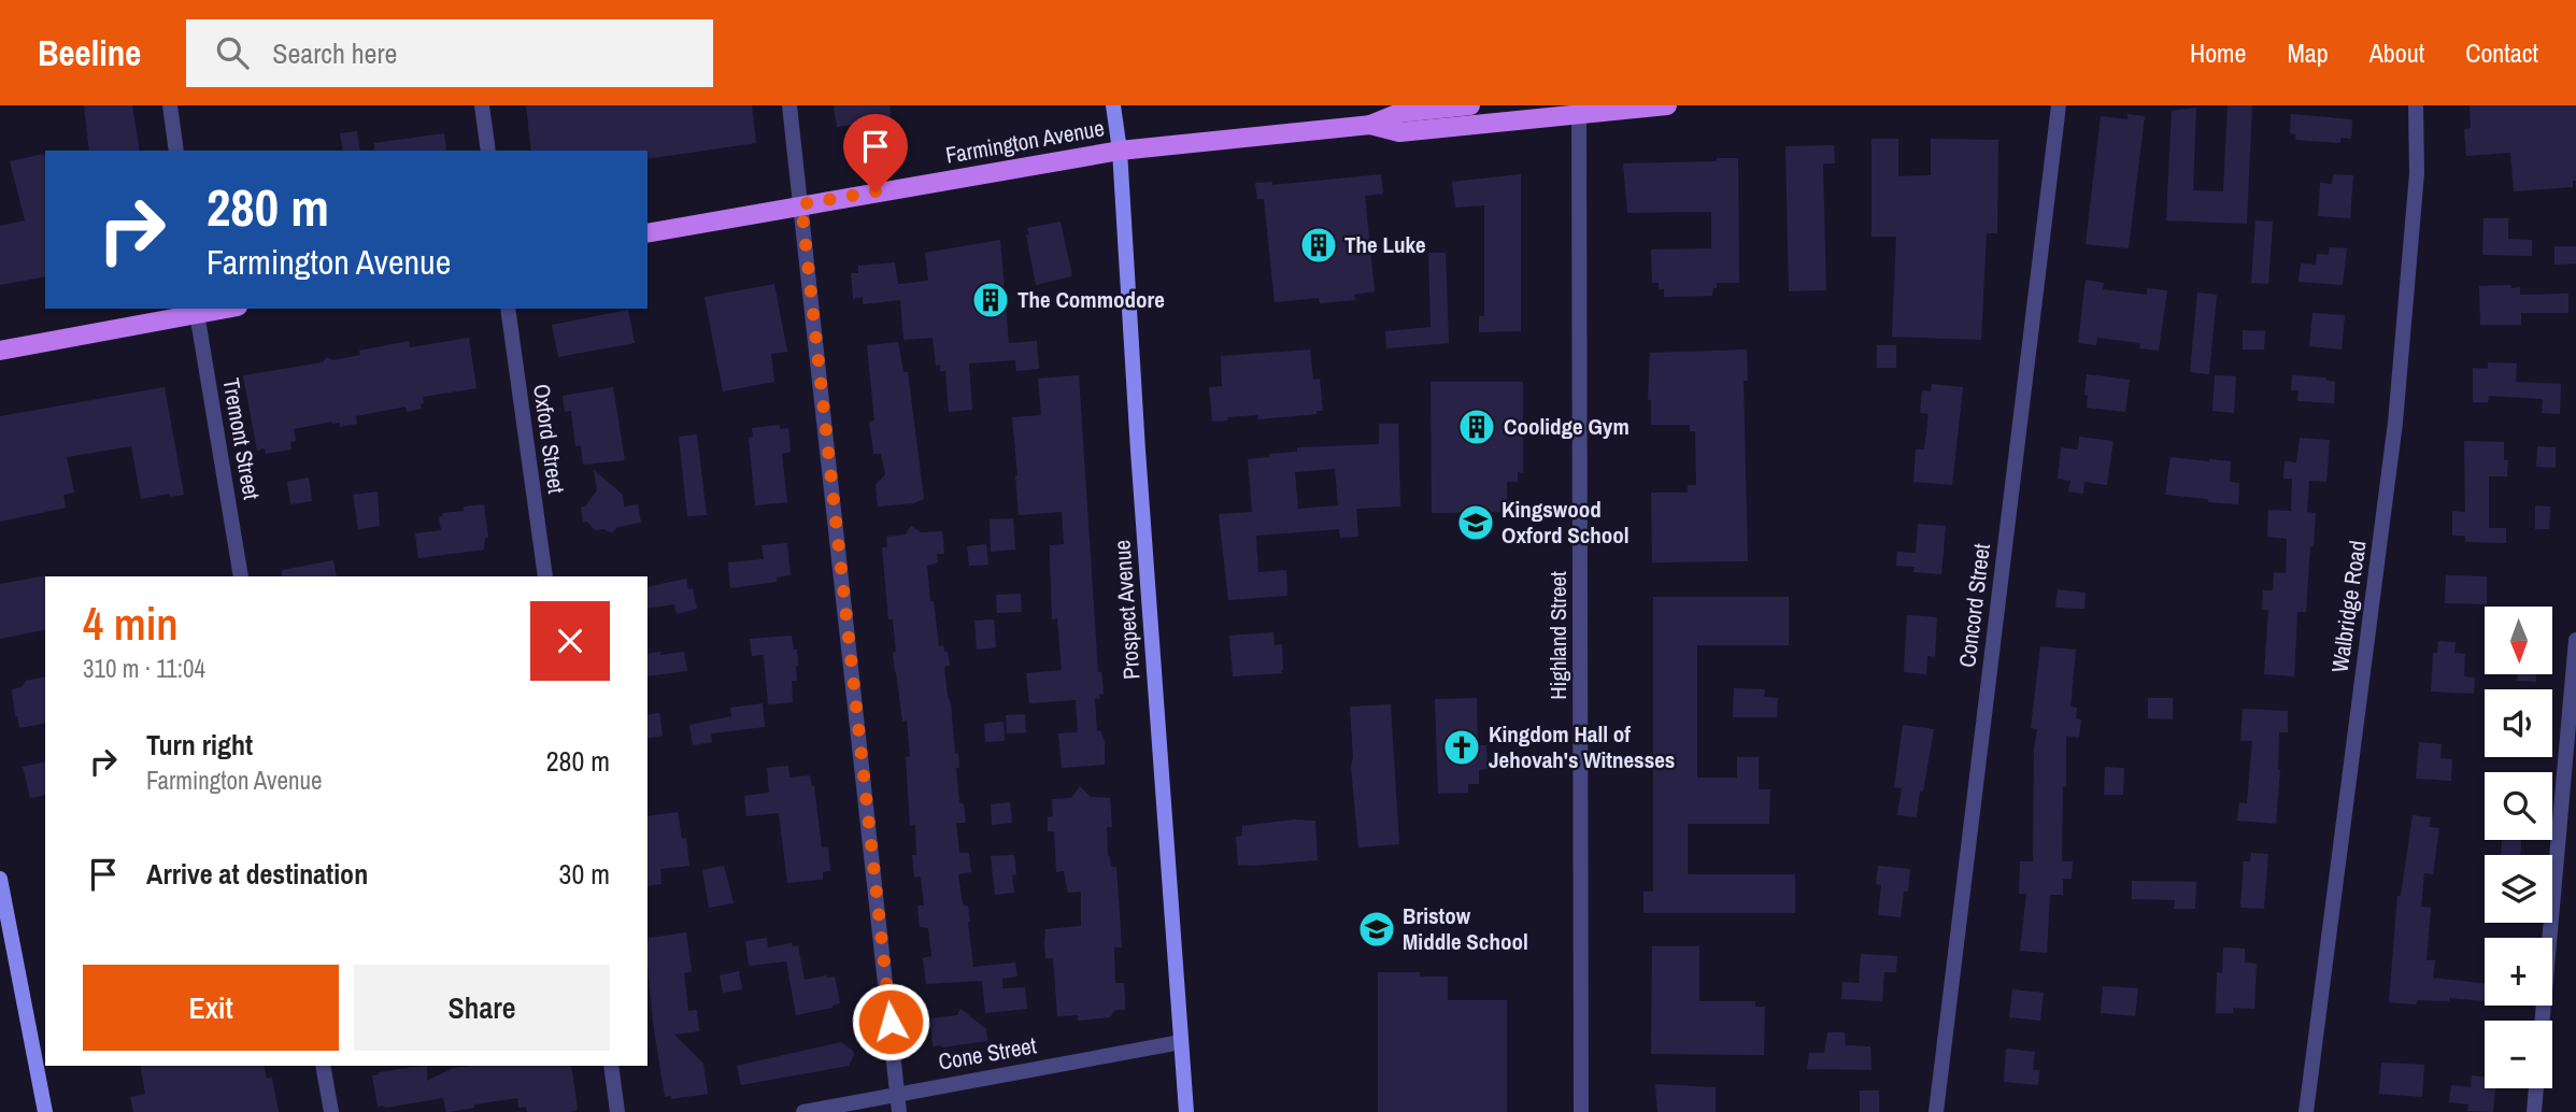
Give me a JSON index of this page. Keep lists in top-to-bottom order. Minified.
{"streets":{"main road":["Farmington Avenue","Prospect Avenue"],"street":["Tremont Street","Oxford Street","Concord Street","Walbridge Road","Highland Street","Cone Street"]},"crossings":[["Farmington Avenue","Prospect Avenue"],["Farmington Avenue","Highland Street"],["Prospect Avenue","Cone Street"]],"places":{"building":["The Luke","The Commodore","Coolidge Gym"],"school or university":["Kingswood Oxford School","Bristow Middle School"],"church":["Kingdom Hall of Jehovah's Witnesses"]},"north":"bottom","page":{"header":"Beeline","search":"Search here","nav":["Home","Map","About","Contact"],"turn":["280 m","Farmington Avenue"],"heading":["4 min","310 m · 11:04"],"map_buttons":["+","−"],"list":[{"name":"Turn right","note":"Farmington Avenue","value":"280 m"},{"name":"Arrive at destination","value":"30 m"}],"buttons":["Exit","Share"]}}
